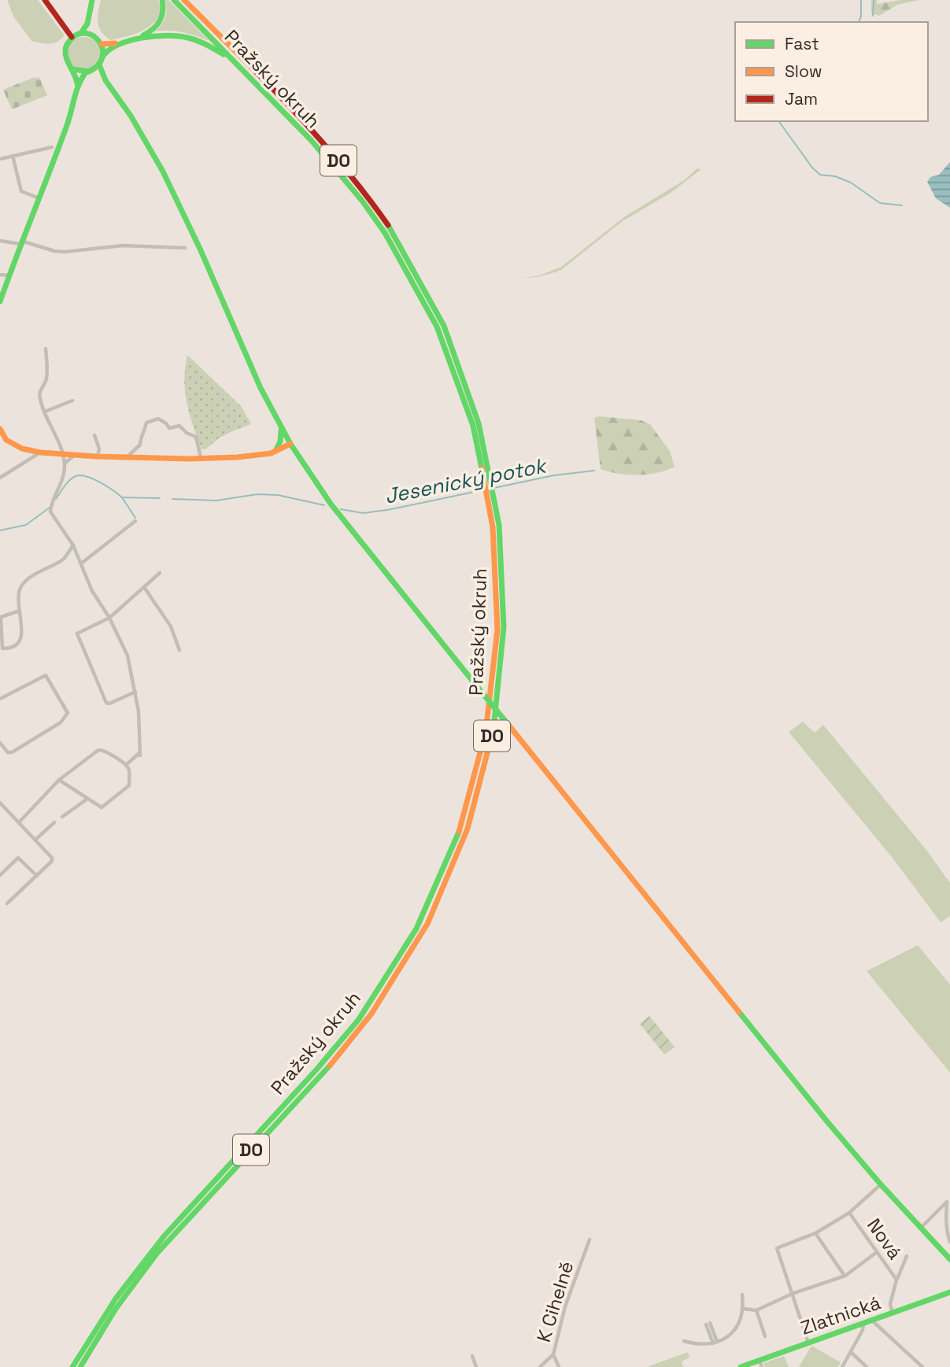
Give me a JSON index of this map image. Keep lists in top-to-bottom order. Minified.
{"streets":{"main road":["Pražský okruh","D0","Zlatnická"],"street":["Nová","K Cihelně"]},"crossings":[["Nová","Zlatnická"]],"water":["Jesenický potok"],"legend":["Fast","Slow","Jam"]}
